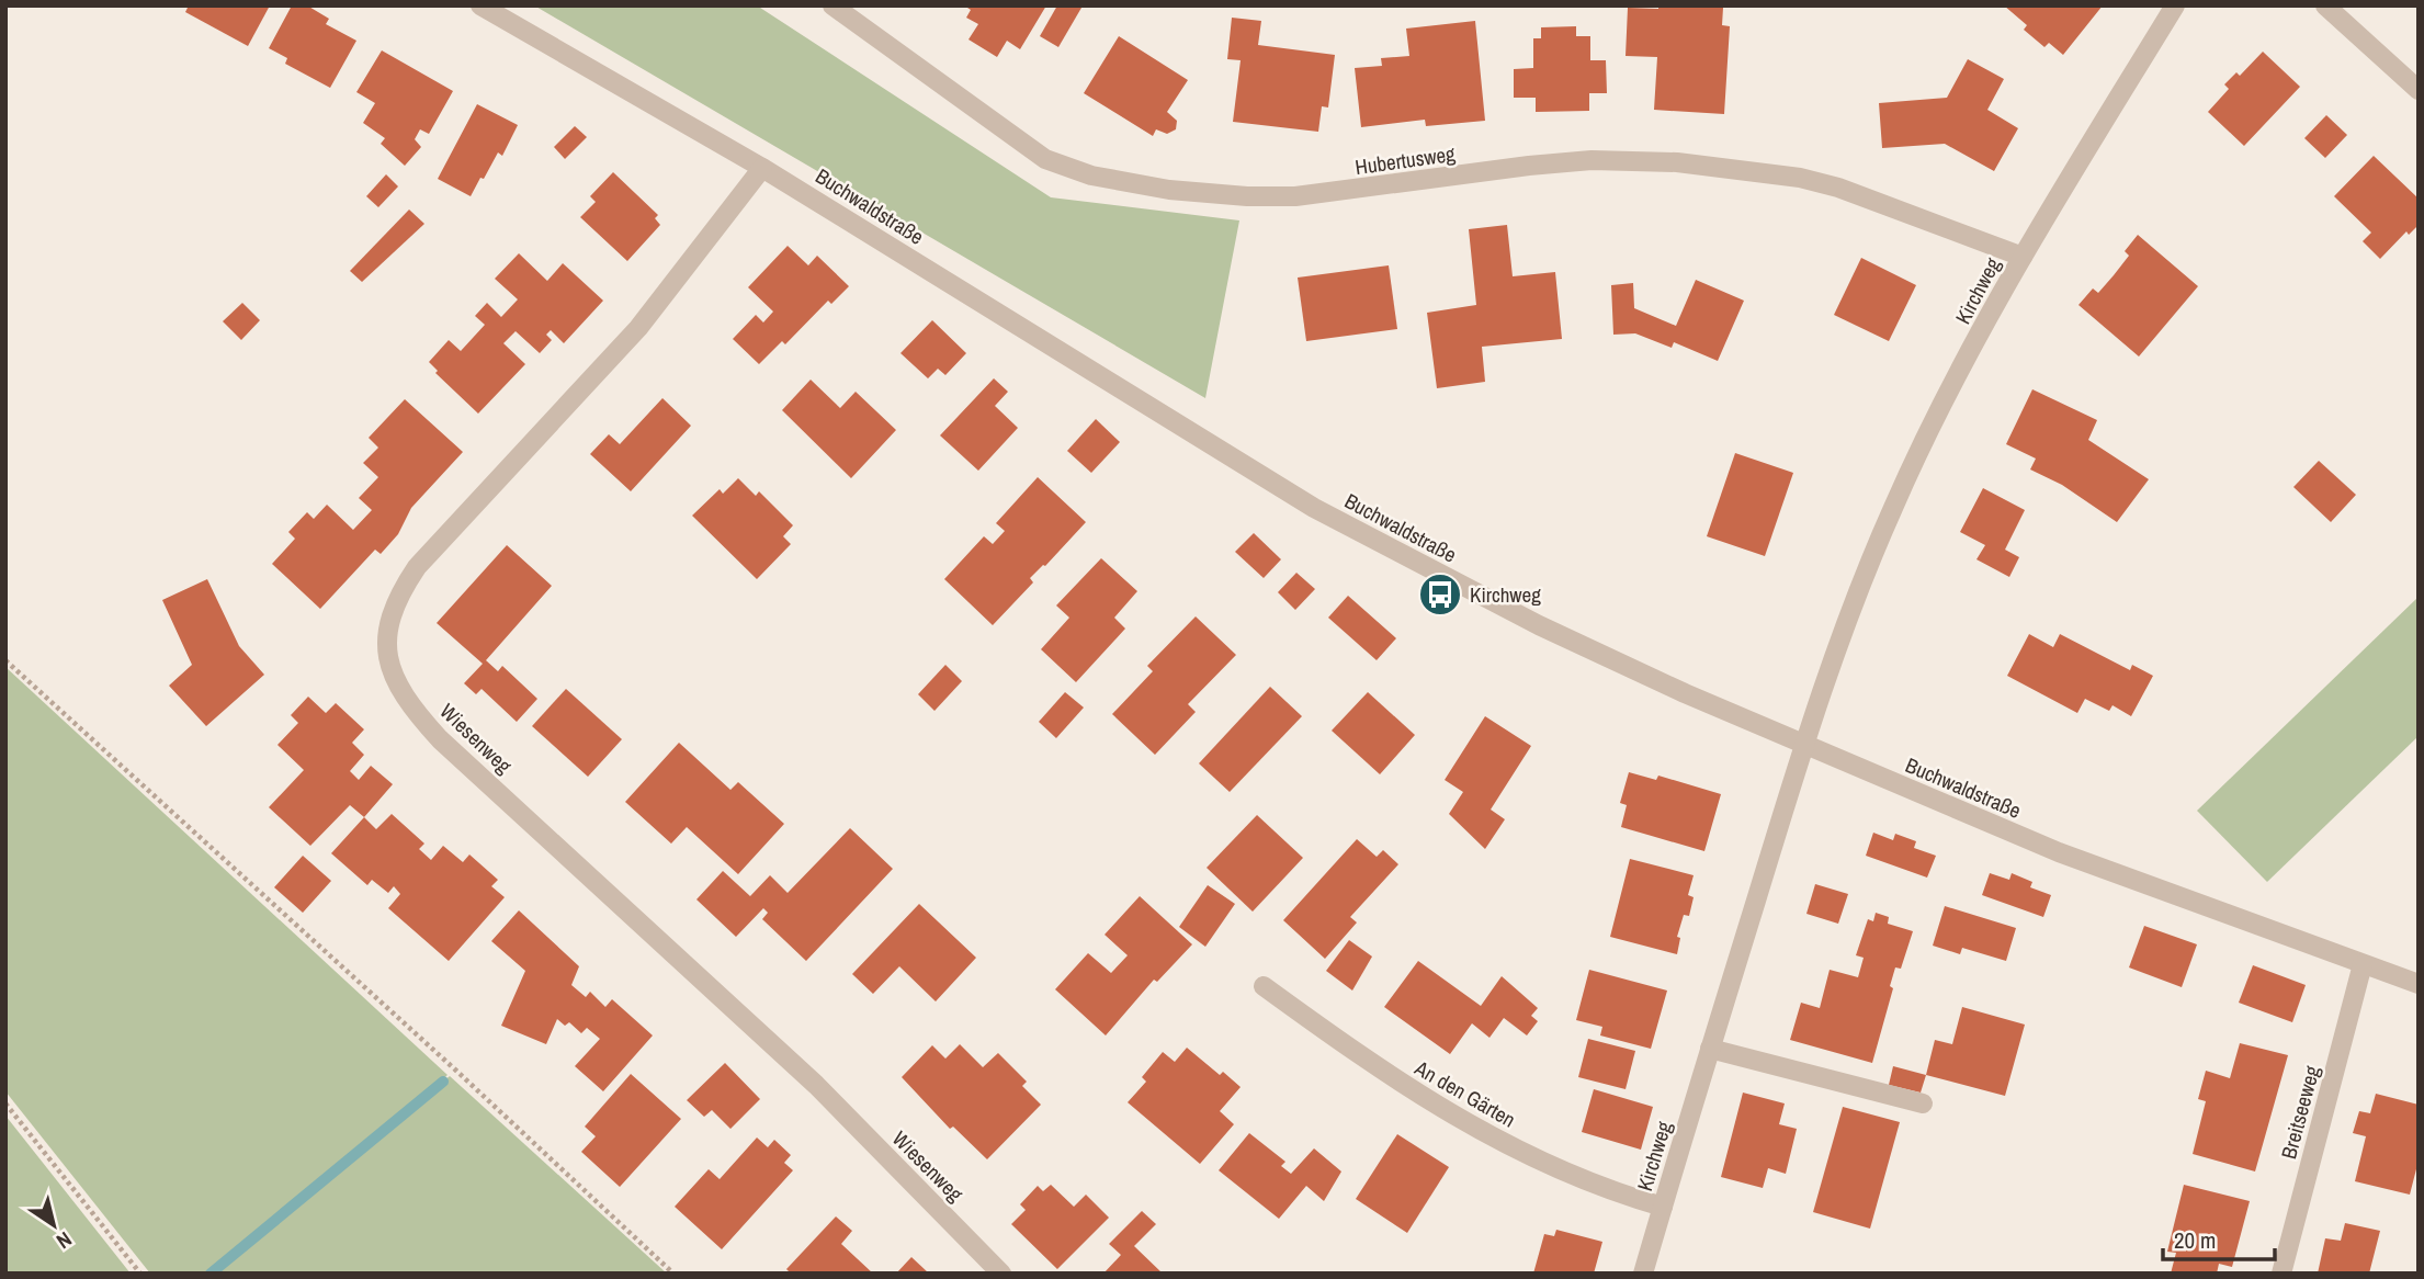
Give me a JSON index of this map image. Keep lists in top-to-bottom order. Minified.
{"streets":{"street":["Hubertusweg","Buchwaldstraße","Kirchweg","Wiesenweg","An den Gärten","Breitseeweg"]},"crossings":[["Hubertusweg","Kirchweg"],["Buchwaldstraße","Kirchweg"],["Buchwaldstraße","Wiesenweg"],["Buchwaldstraße","Breitseeweg"],["Kirchweg","An den Gärten"]],"places":{"bus stop":["Kirchweg"]},"scale_bar":"20 m","north":"bottom right"}
